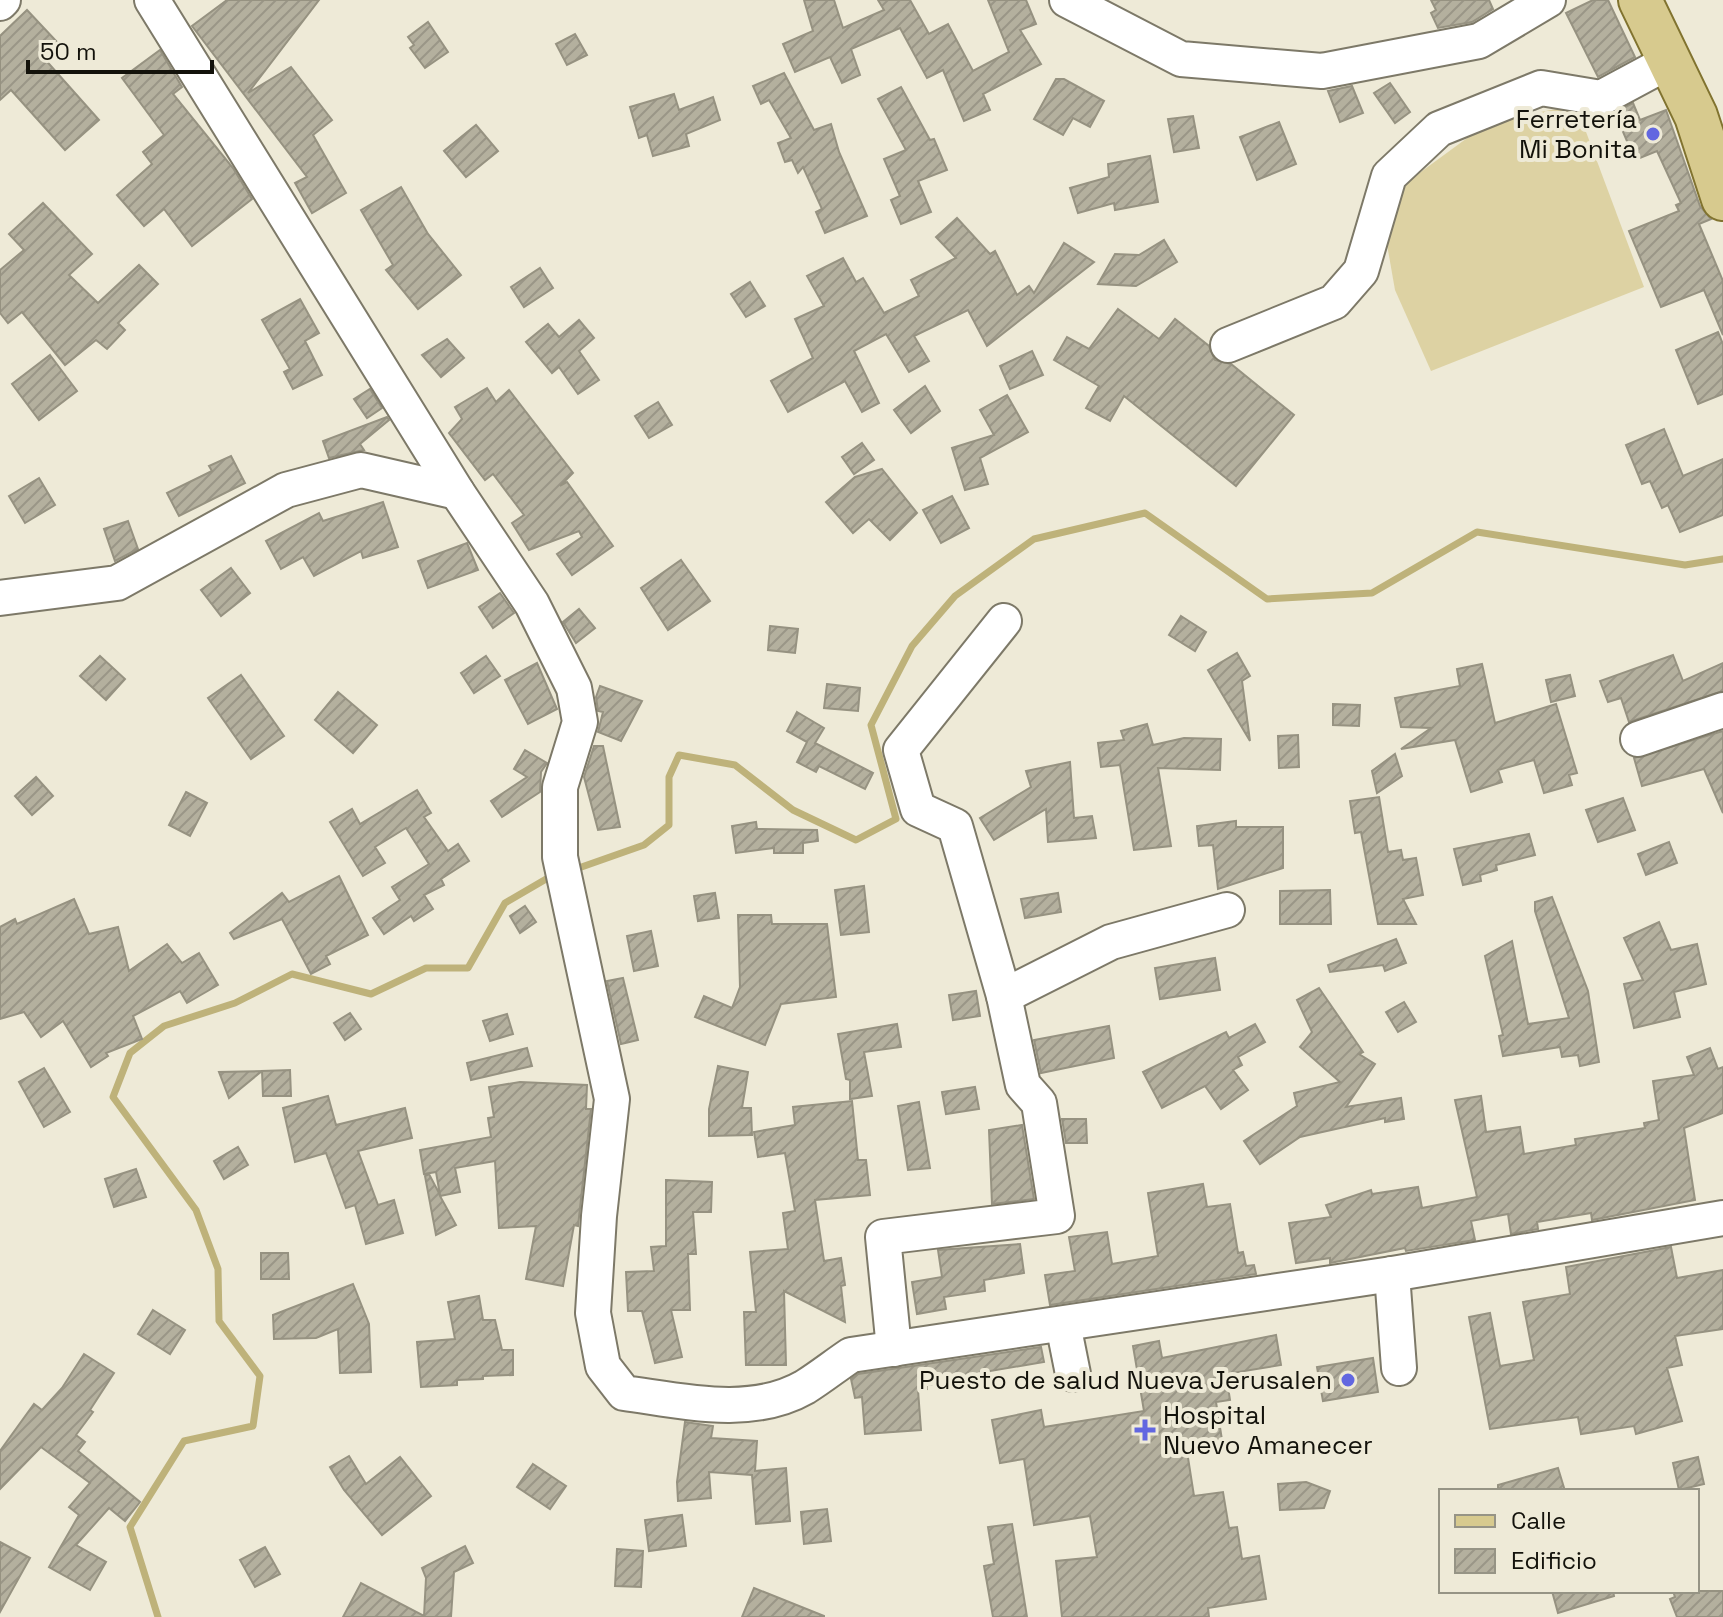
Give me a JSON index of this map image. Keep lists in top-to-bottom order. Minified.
{"places":{"other":["Ferretería Mi Bonita","Puesto de salud Nueva Jerusalen"],"health":["Hospital Nuevo Amanecer"]},"legend":["Calle","Edificio"],"scale_bar":"50 m"}
